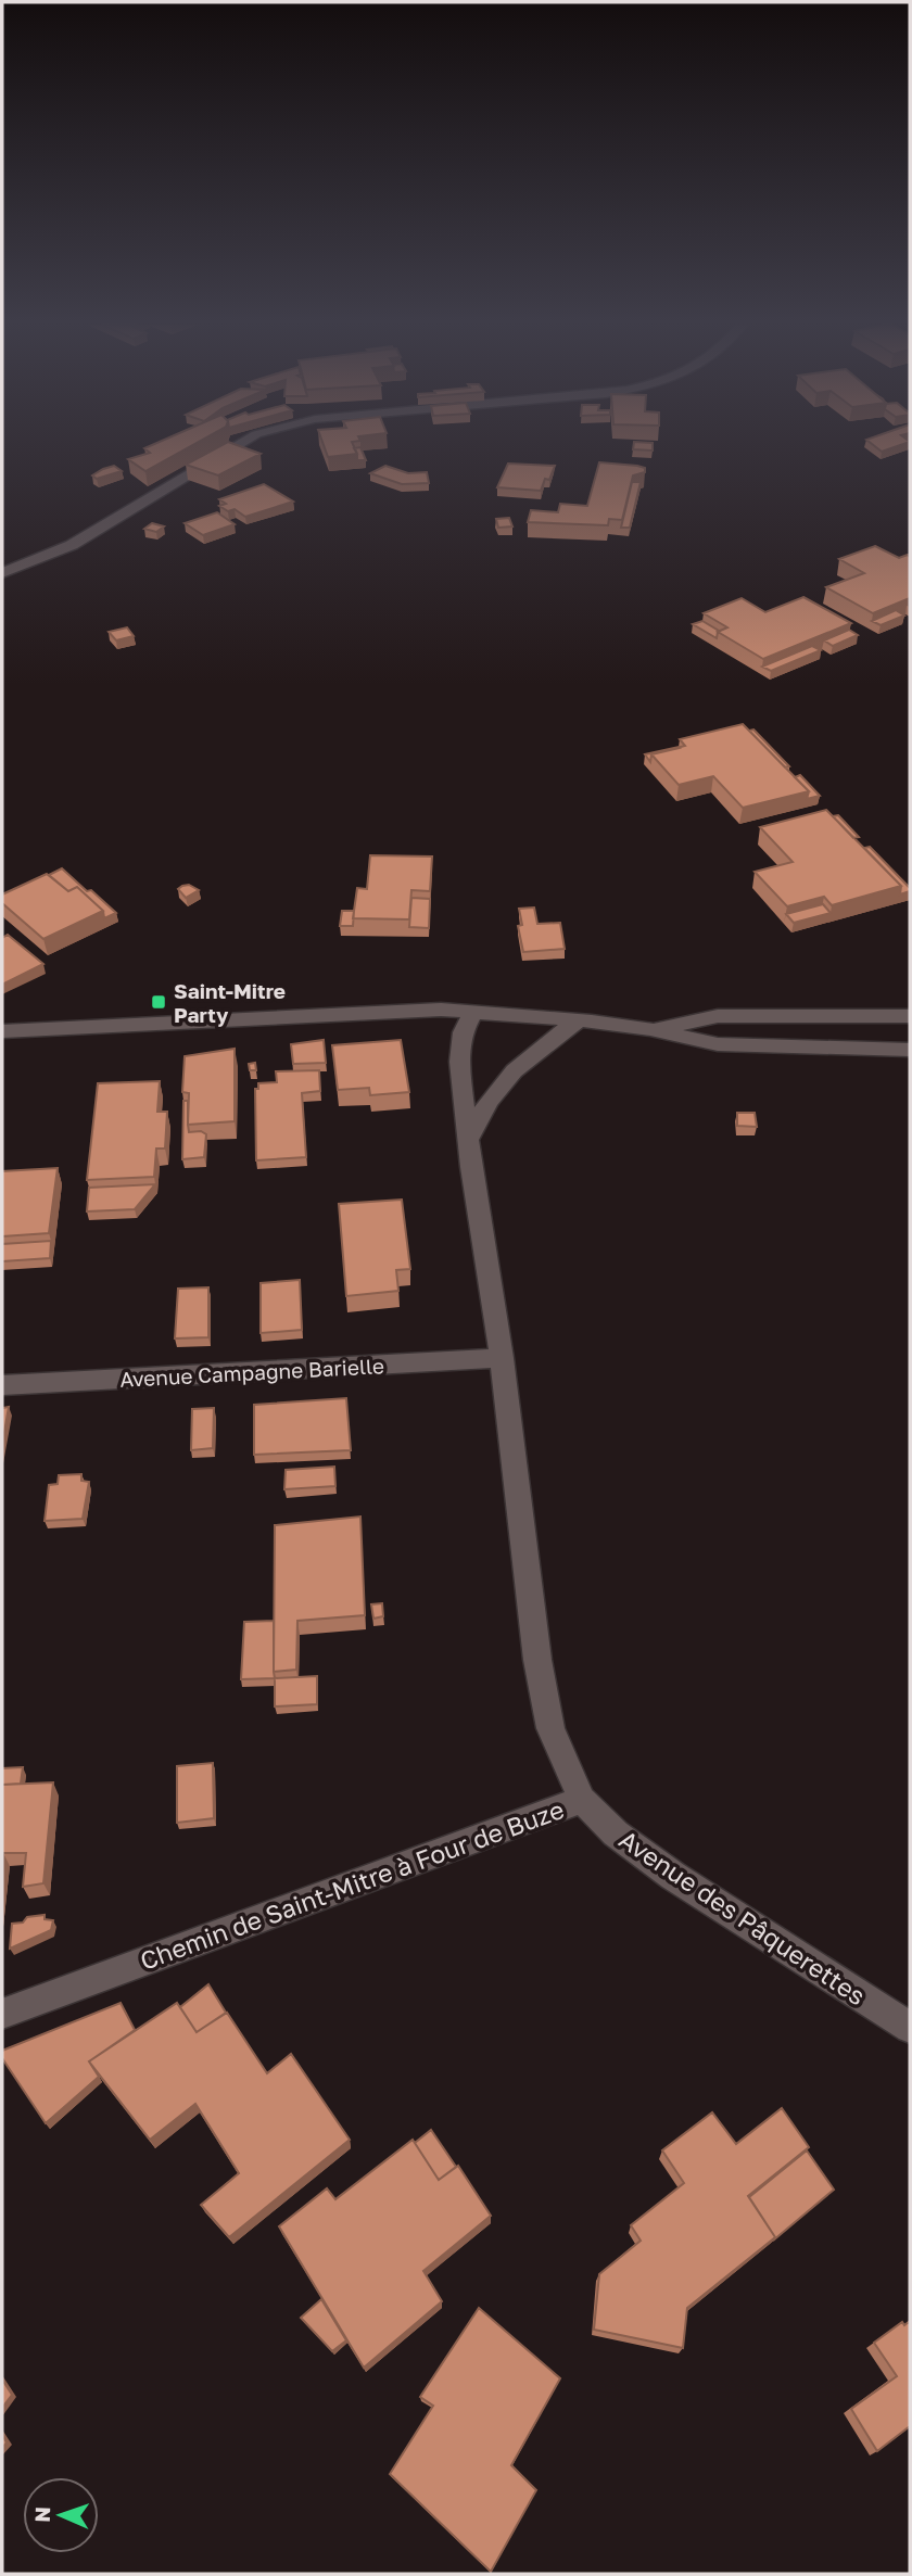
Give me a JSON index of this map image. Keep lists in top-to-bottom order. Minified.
{"streets":{"street":["Avenue Campagne Barielle","Chemin de Saint-Mitre à Four de Buze","Avenue des Pâquerettes"]},"crossings":[["Avenue Campagne Barielle","Chemin de Saint-Mitre à Four de Buze"],["Chemin de Saint-Mitre à Four de Buze","Avenue des Pâquerettes"]],"places":{"transit":["Saint-Mitre Party"]},"north":"left"}
